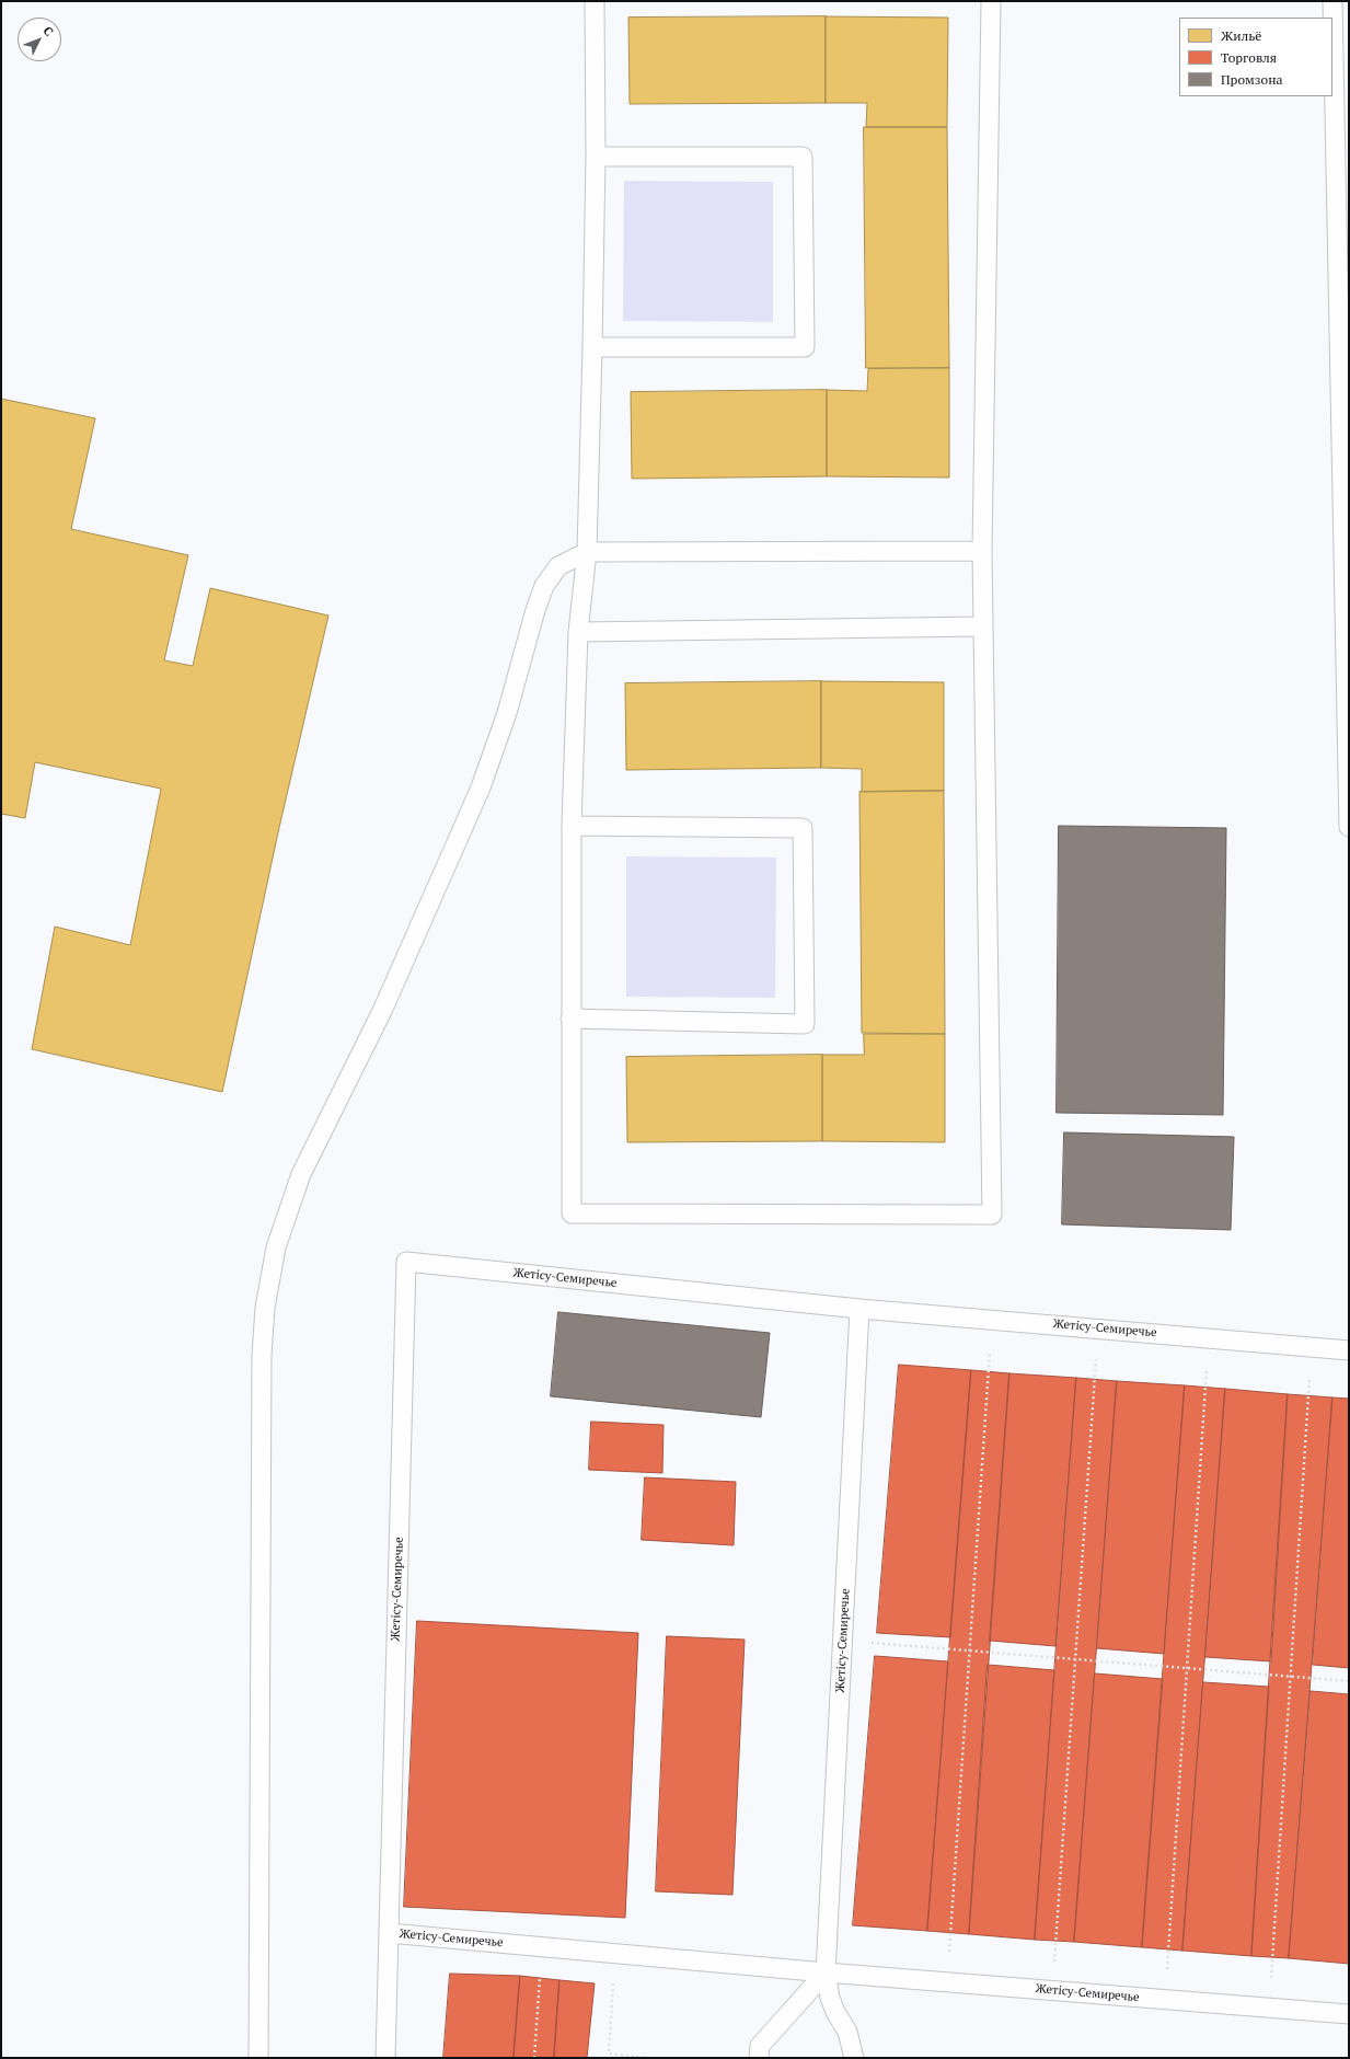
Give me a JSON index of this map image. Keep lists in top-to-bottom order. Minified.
{"streets":{"lane":["Жетісу-Семиречье"]},"legend":["Жильё","Торговля","Промзона"],"north":"top right"}
